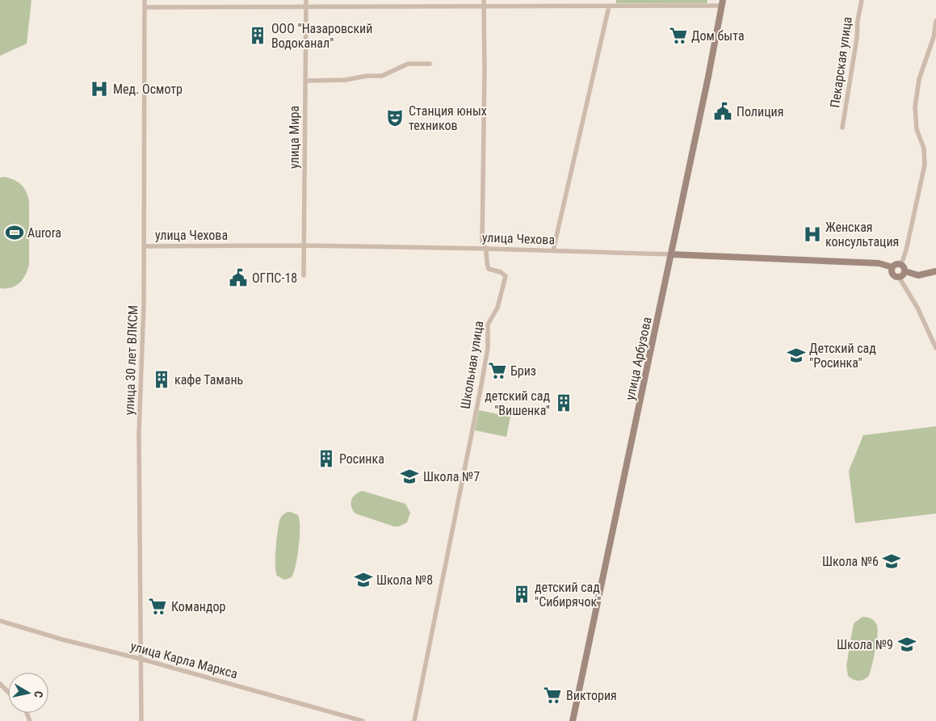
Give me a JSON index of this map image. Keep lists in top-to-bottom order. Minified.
{"streets":{"street":["Пекарская улица","улица Мира","улица Чехова","улица Арбузова","улица 30 лет ВЛКСМ","Школьная улица","улица Карла Маркса"]},"crossings":[["улица Мира","улица Чехова"],["улица Чехова","улица Арбузова"],["улица Чехова","улица 30 лет ВЛКСМ"],["улица Чехова","Школьная улица"],["улица 30 лет ВЛКСМ","улица Карла Маркса"]],"places":{"building":["ООО \"Назаровский Водоканал\"","кафе Тамань","детский сад \"Вишенка\"","Росинка","детский сад \"Сибирячок\""],"supermarket":["Дом быта","Бриз","Командор","Виктория"],"hospital":["Мед. Осмотр","Женская консультация"],"public building":["Полиция","ОГПС-18"],"theatre":["Станция юных техников"],"sports":["Aurora"],"school or university":["Детский сад \"Росинка\"","Школа №7","Школа №6","Школа №8","Школа №9"]},"north":"right"}
